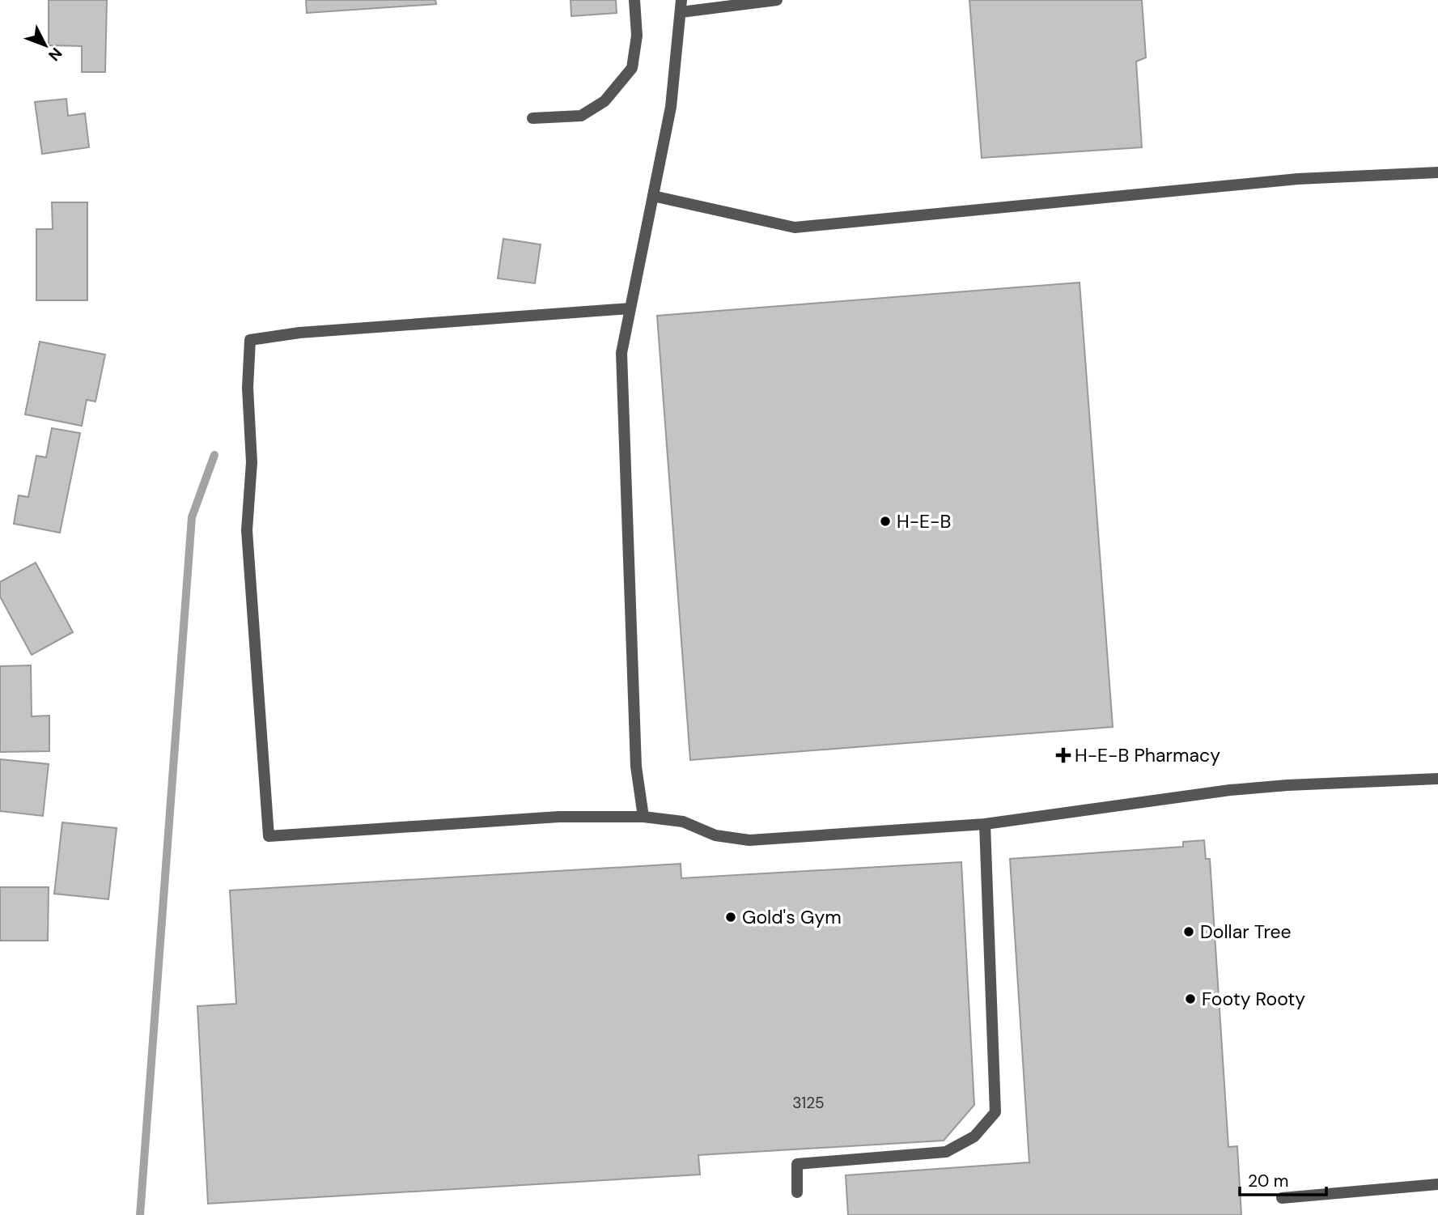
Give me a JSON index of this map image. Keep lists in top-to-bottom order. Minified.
{"places":{"other":["H-E-B","Gold's Gym","Dollar Tree","Footy Rooty"],"health":["H-E-B Pharmacy"]},"house_numbers":["3125"],"scale_bar":"20 m","north":"bottom right"}
